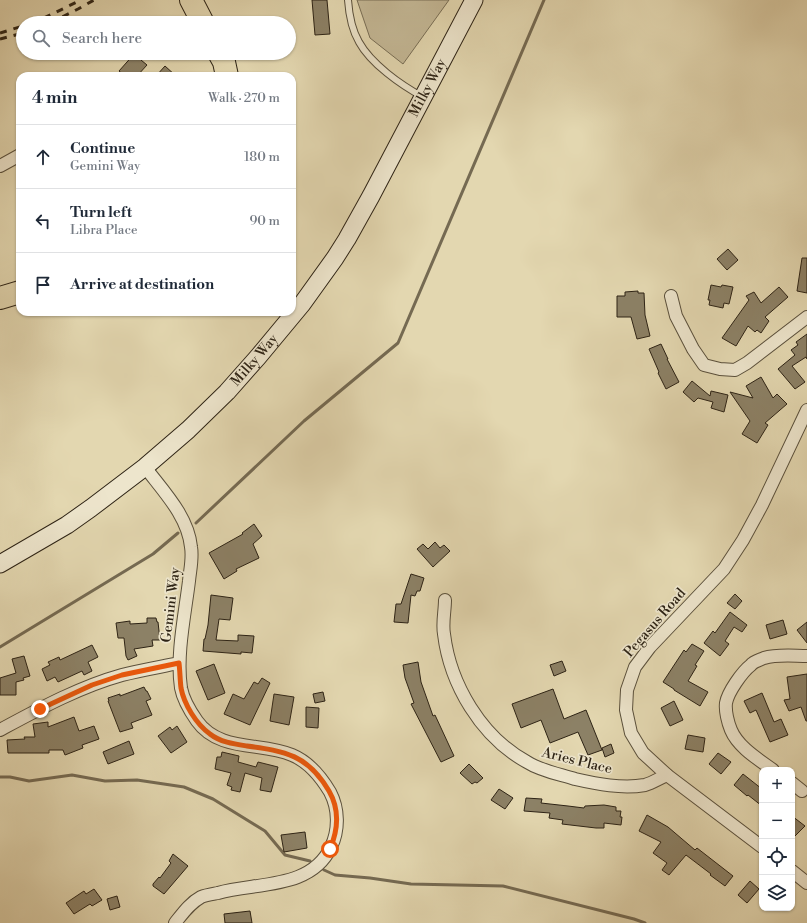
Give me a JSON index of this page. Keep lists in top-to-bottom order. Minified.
{"streets":{"street":["Milky Way","Gemini Way","Pegasus Road","Aries Place"]},"crossings":[["Milky Way","Gemini Way"],["Pegasus Road","Aries Place"]],"page":{"search":"Search here","heading":["4 min","Walk · 270 m"],"list":[["Continue","Gemini Way","180 m"],["Turn left","Libra Place","90 m"],"Arrive at destination"],"map_buttons":["+","−"]}}
